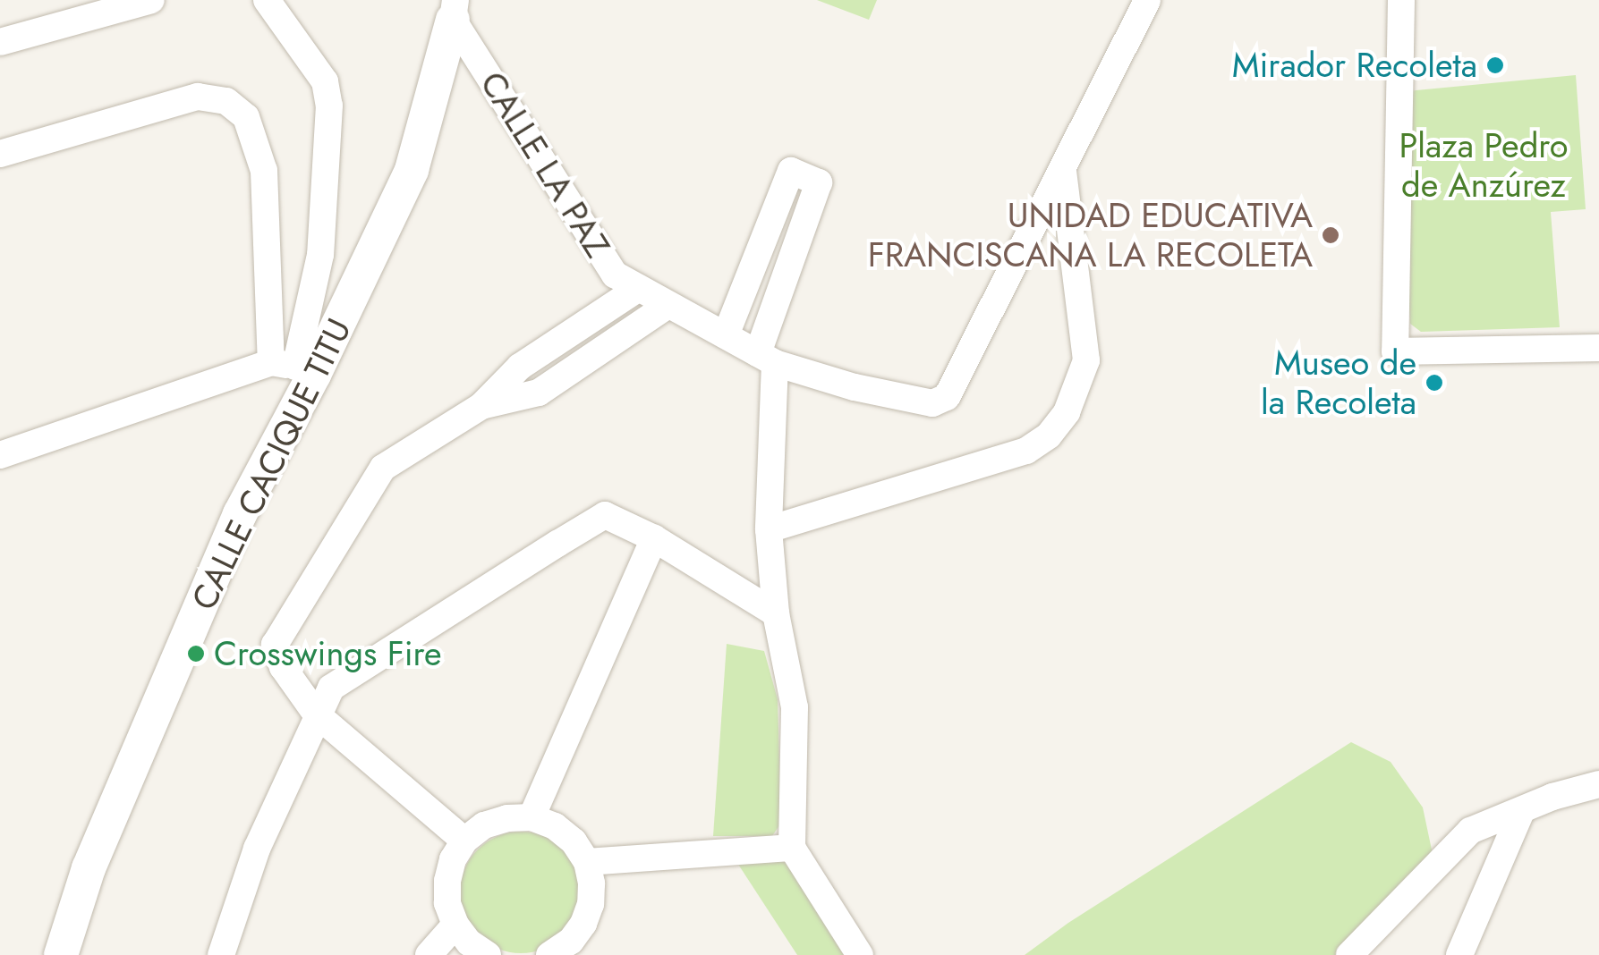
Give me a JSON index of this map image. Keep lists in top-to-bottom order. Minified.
{"streets":{"street":["CALLE LA PAZ","CALLE CACIQUE TITU"]},"crossings":[["CALLE LA PAZ","CALLE CACIQUE TITU"]],"parks":["Plaza Pedro de Anzúrez"],"places":["Mirador Recoleta","UNIDAD EDUCATIVA FRANCISCANA LA RECOLETA","Museo de la Recoleta","Crosswings Fire"]}
